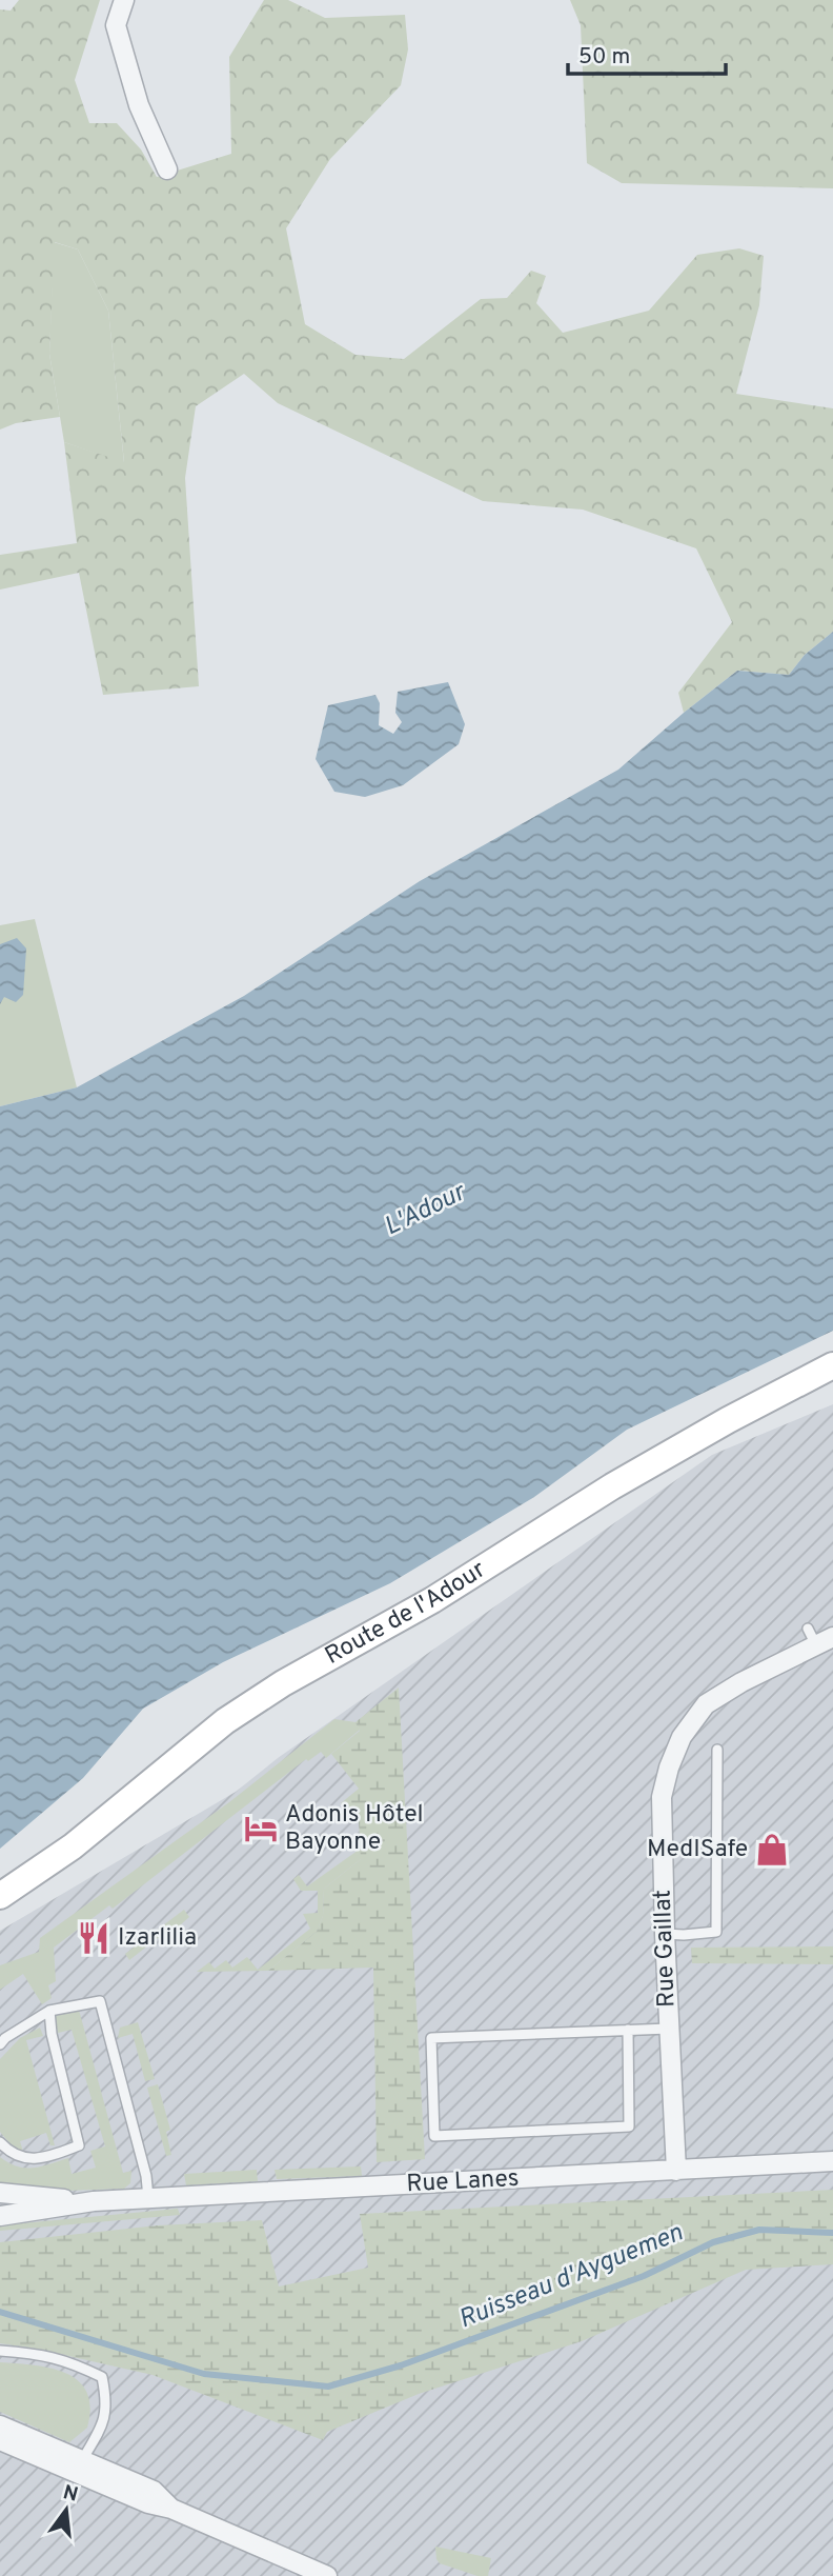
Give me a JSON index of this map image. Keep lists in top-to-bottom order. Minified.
{"streets":{"main road":["Route de l'Adour"],"street":["Rue Gaillat","Rue Lanes"]},"crossings":[["Rue Gaillat","Rue Lanes"]],"water":["L'Adour","Ruisseau d'Ayguemen"],"places":{"hotel":["Adonis Hôtel Bayonne"],"shop":["MedISafe"],"restaurant":["Izarlilia"]},"scale_bar":"50 m","north":"top"}
